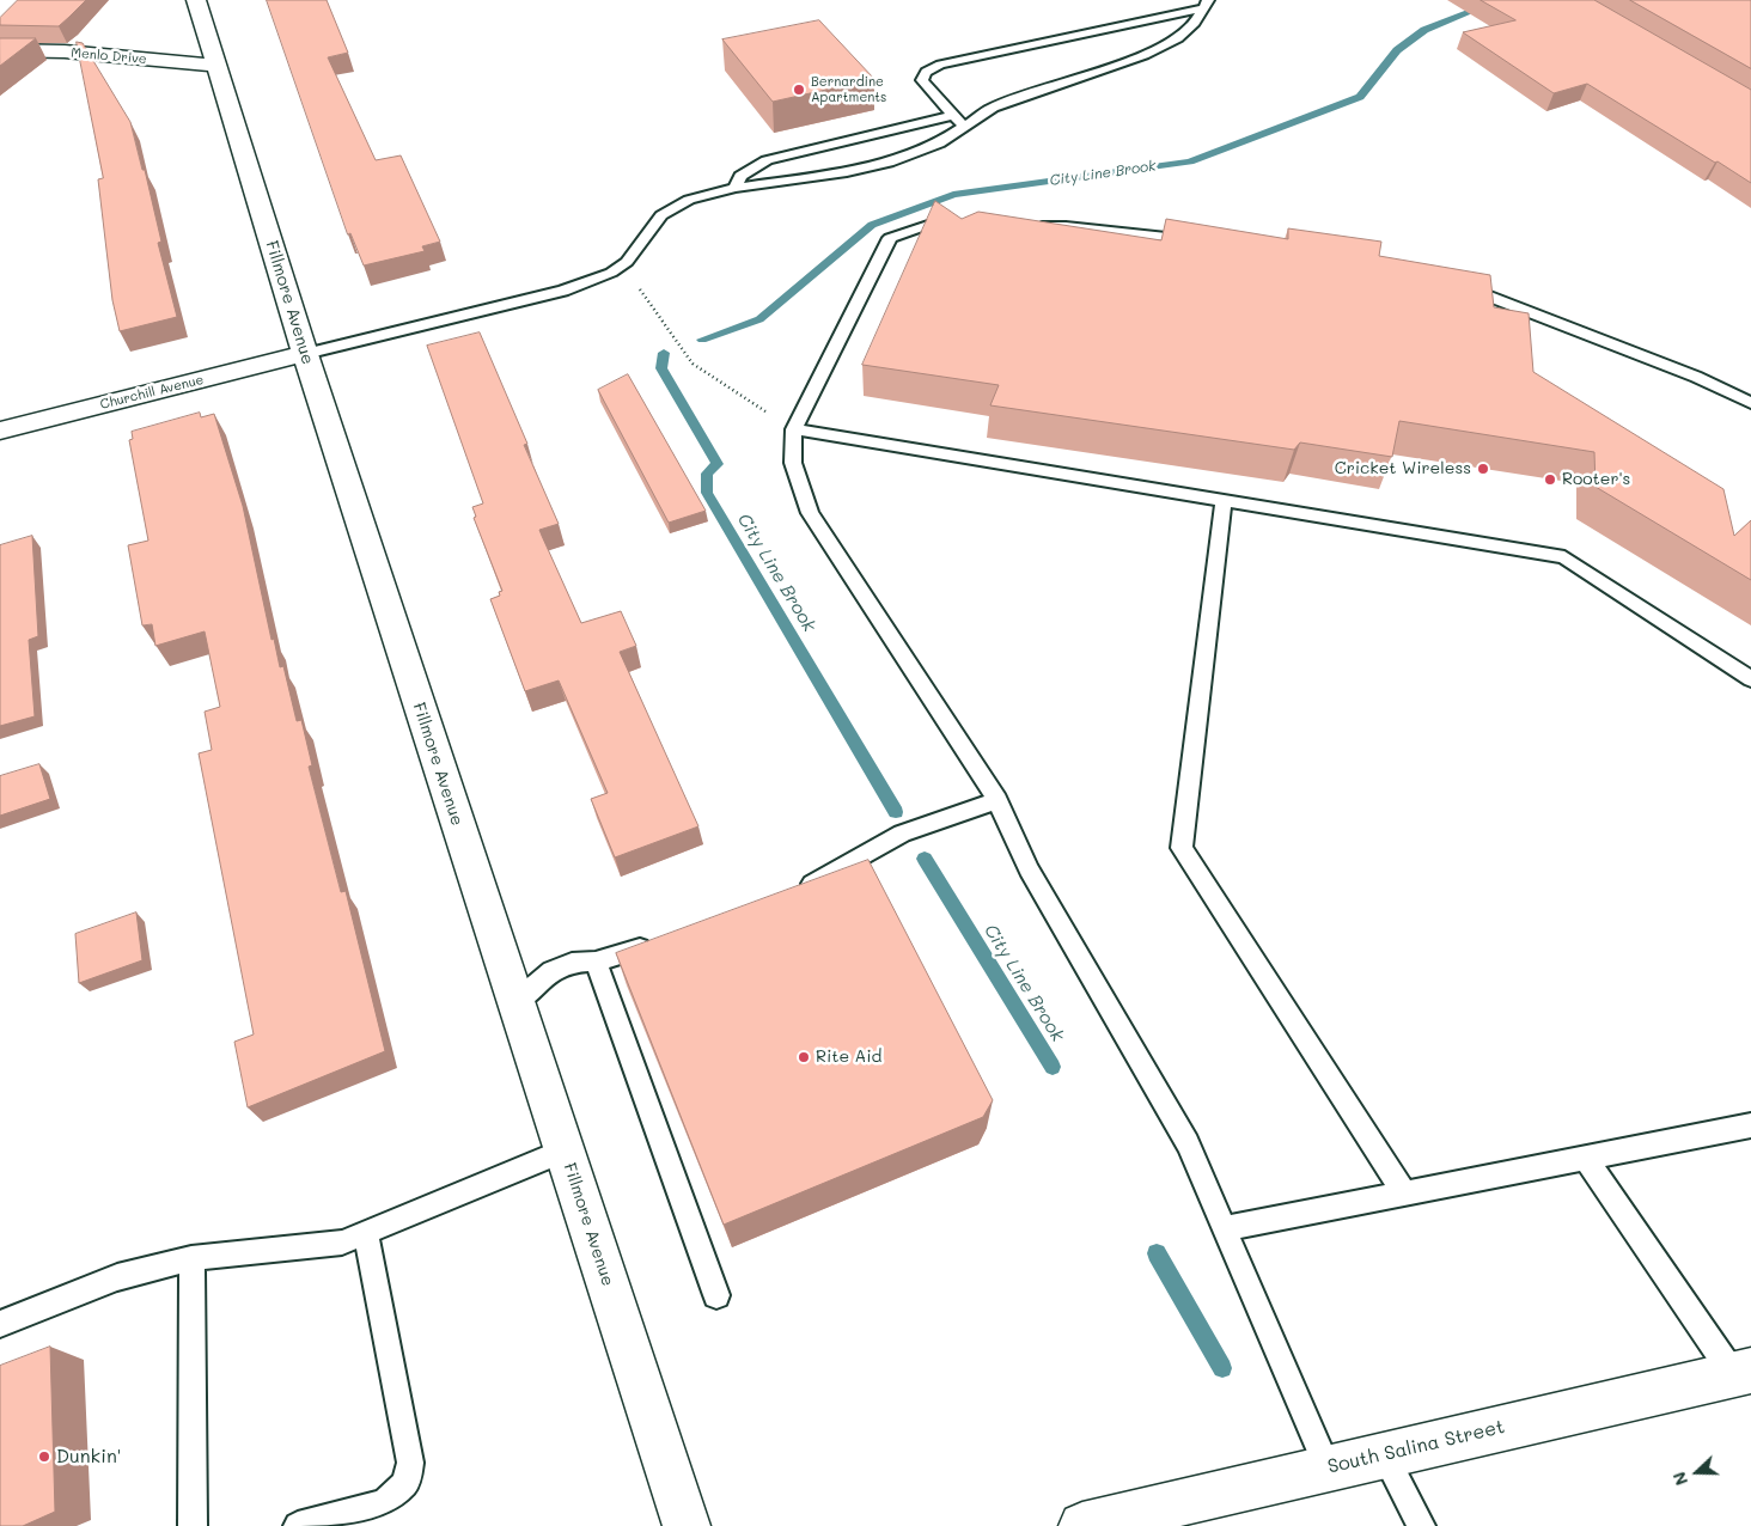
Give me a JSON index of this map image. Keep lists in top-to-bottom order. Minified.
{"streets":{"street":["Menlo Drive","Fillmore Avenue","Churchill Avenue","South Salina Street"]},"crossings":[["Menlo Drive","Fillmore Avenue"],["Fillmore Avenue","Churchill Avenue"]],"water":["City Line Brook"],"places":["Bernardine Apartments","Cricket Wireless","Rooter's","Rite Aid","Dunkin'"],"north":"left"}
